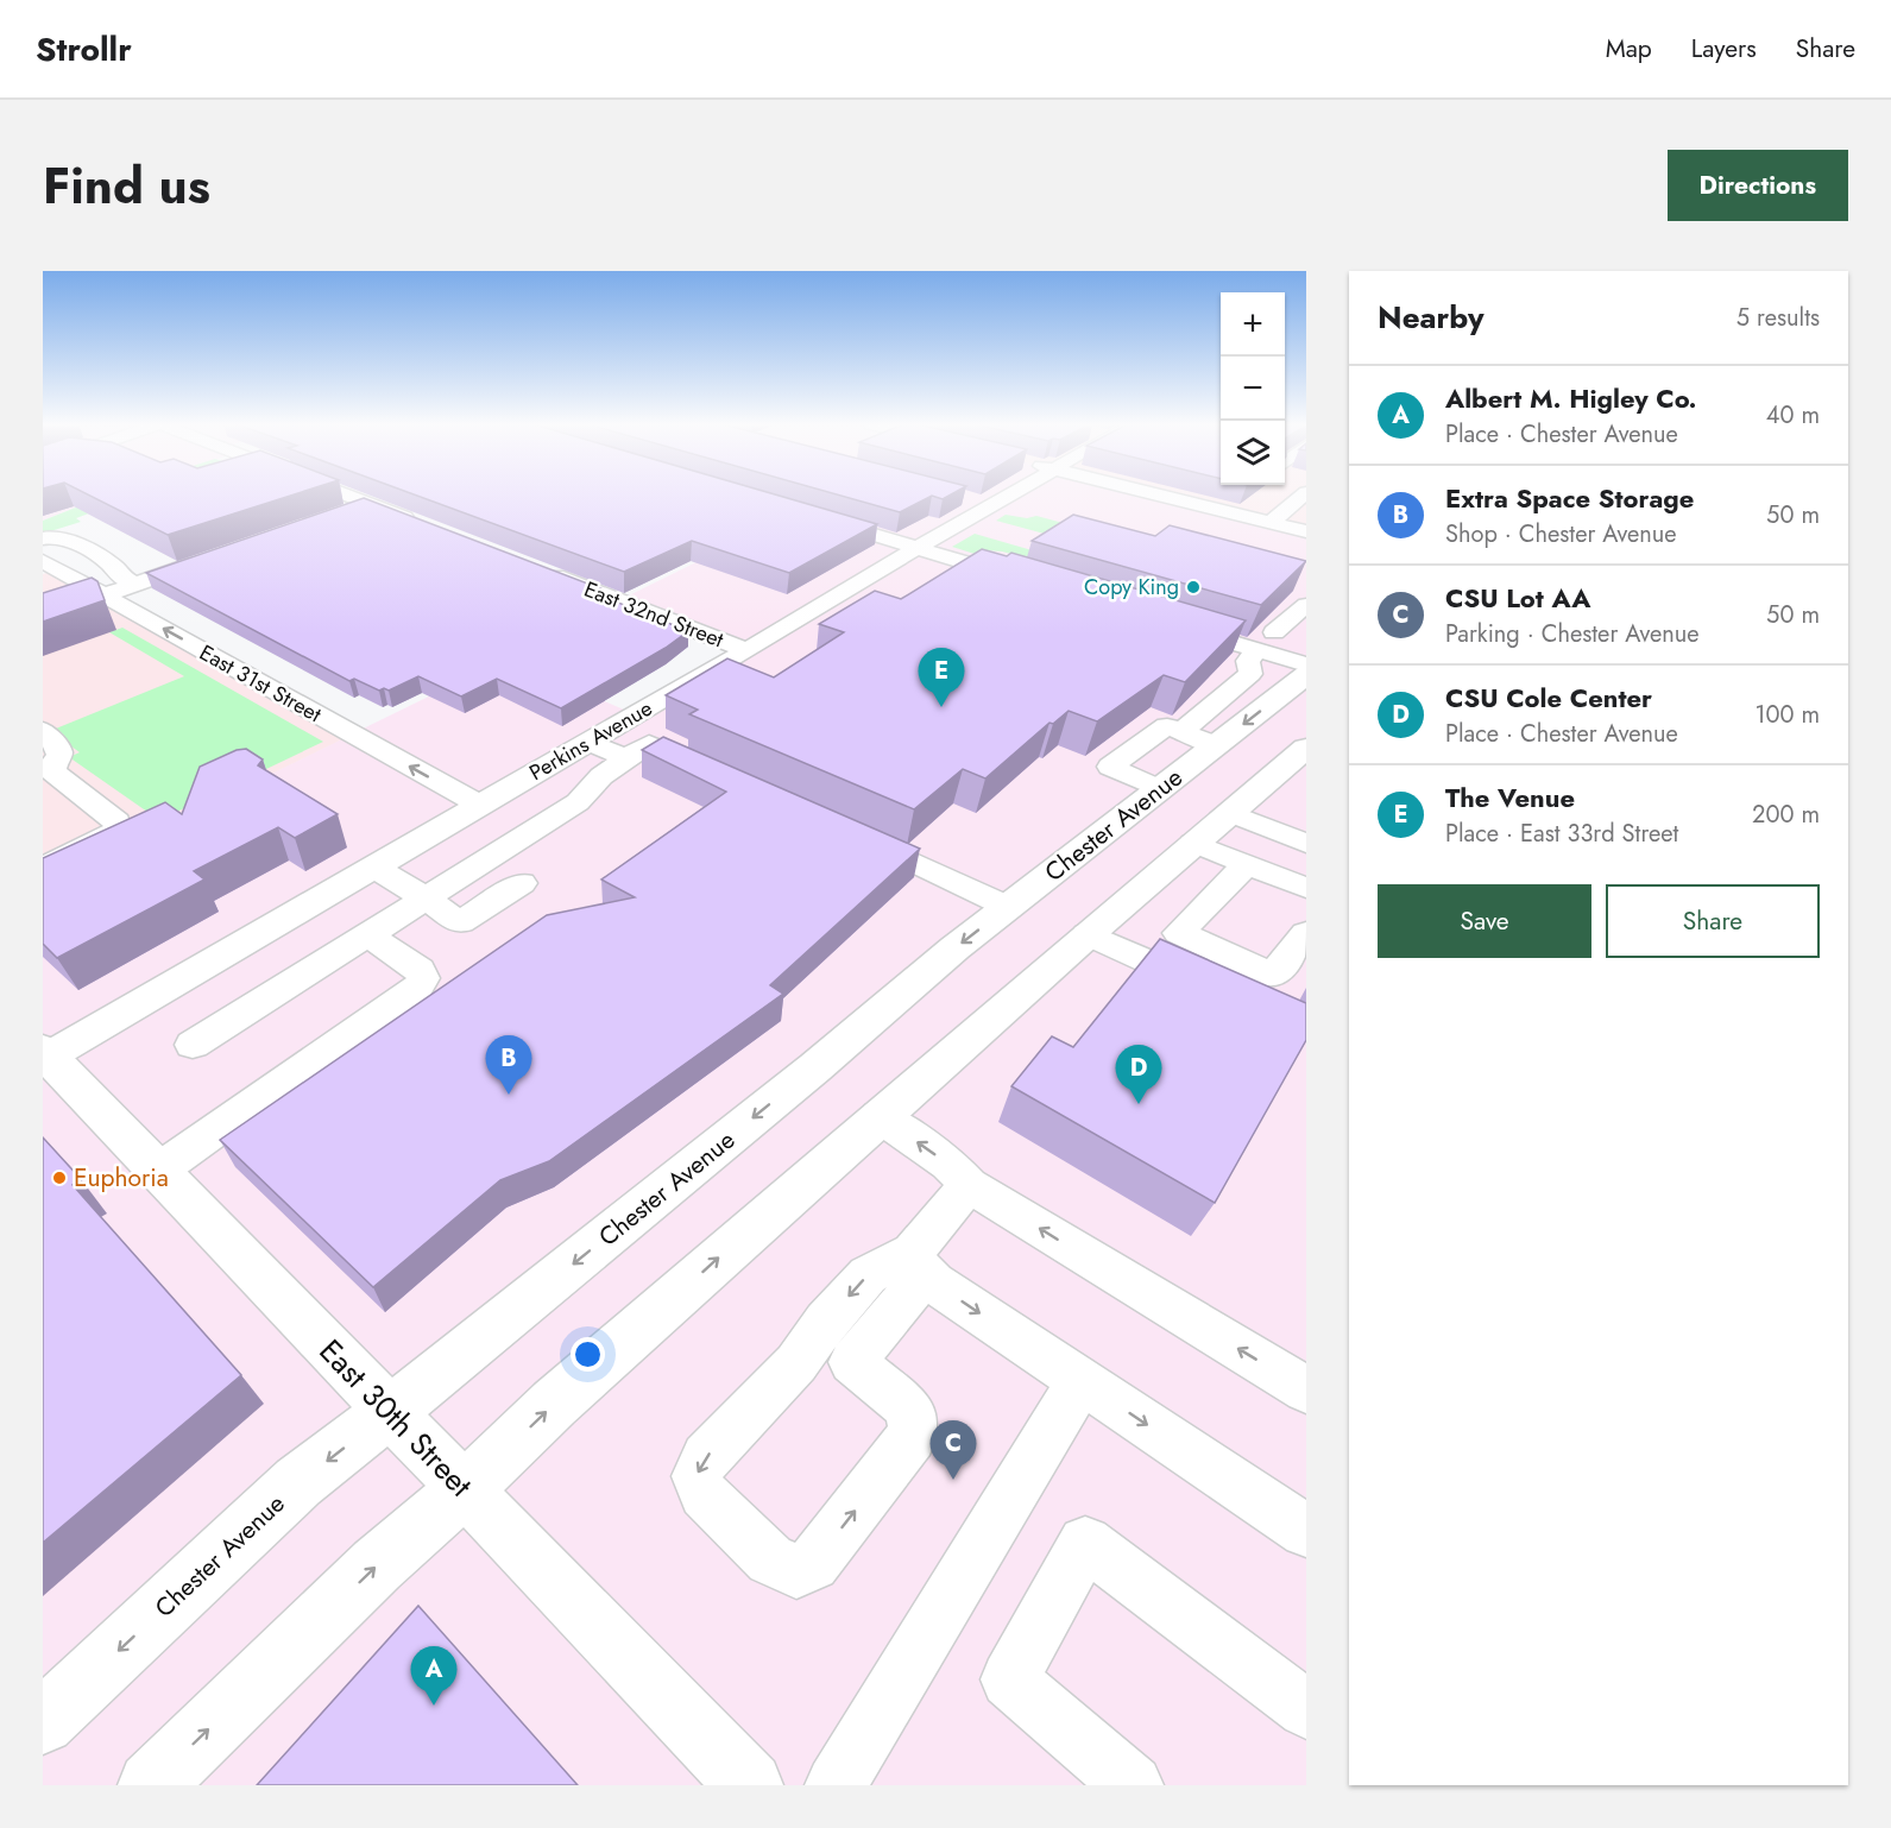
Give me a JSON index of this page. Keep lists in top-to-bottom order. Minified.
{"streets":{"main road":["Chester Avenue","East 30th Street"],"street":["East 32nd Street","East 31st Street","Perkins Avenue"]},"crossings":[["East 32nd Street","Perkins Avenue"],["East 31st Street","Perkins Avenue"],["Perkins Avenue","East 30th Street"],["Chester Avenue","East 30th Street"]],"places":["Copy King","Euphoria"],"page":{"header":"Strollr","nav":["Map","Layers","Share"],"title":"Find us","buttons":["Directions",["Save","Share"]],"heading":["Nearby","5 results"],"map_buttons":["+","−"],"list":[{"mark":"A","name":"Albert M. Higley Co.","note":"Place · Chester Avenue","value":"40 m"},{"mark":"B","name":"Extra Space Storage","note":"Shop · Chester Avenue","value":"50 m"},{"mark":"C","name":"CSU Lot AA","note":"Parking · Chester Avenue","value":"50 m"},{"mark":"D","name":"CSU Cole Center","note":"Place · Chester Avenue","value":"100 m"},{"mark":"E","name":"The Venue","note":"Place · East 33rd Street","value":"200 m"}],"pins":["E","B","D","C","A"]}}
